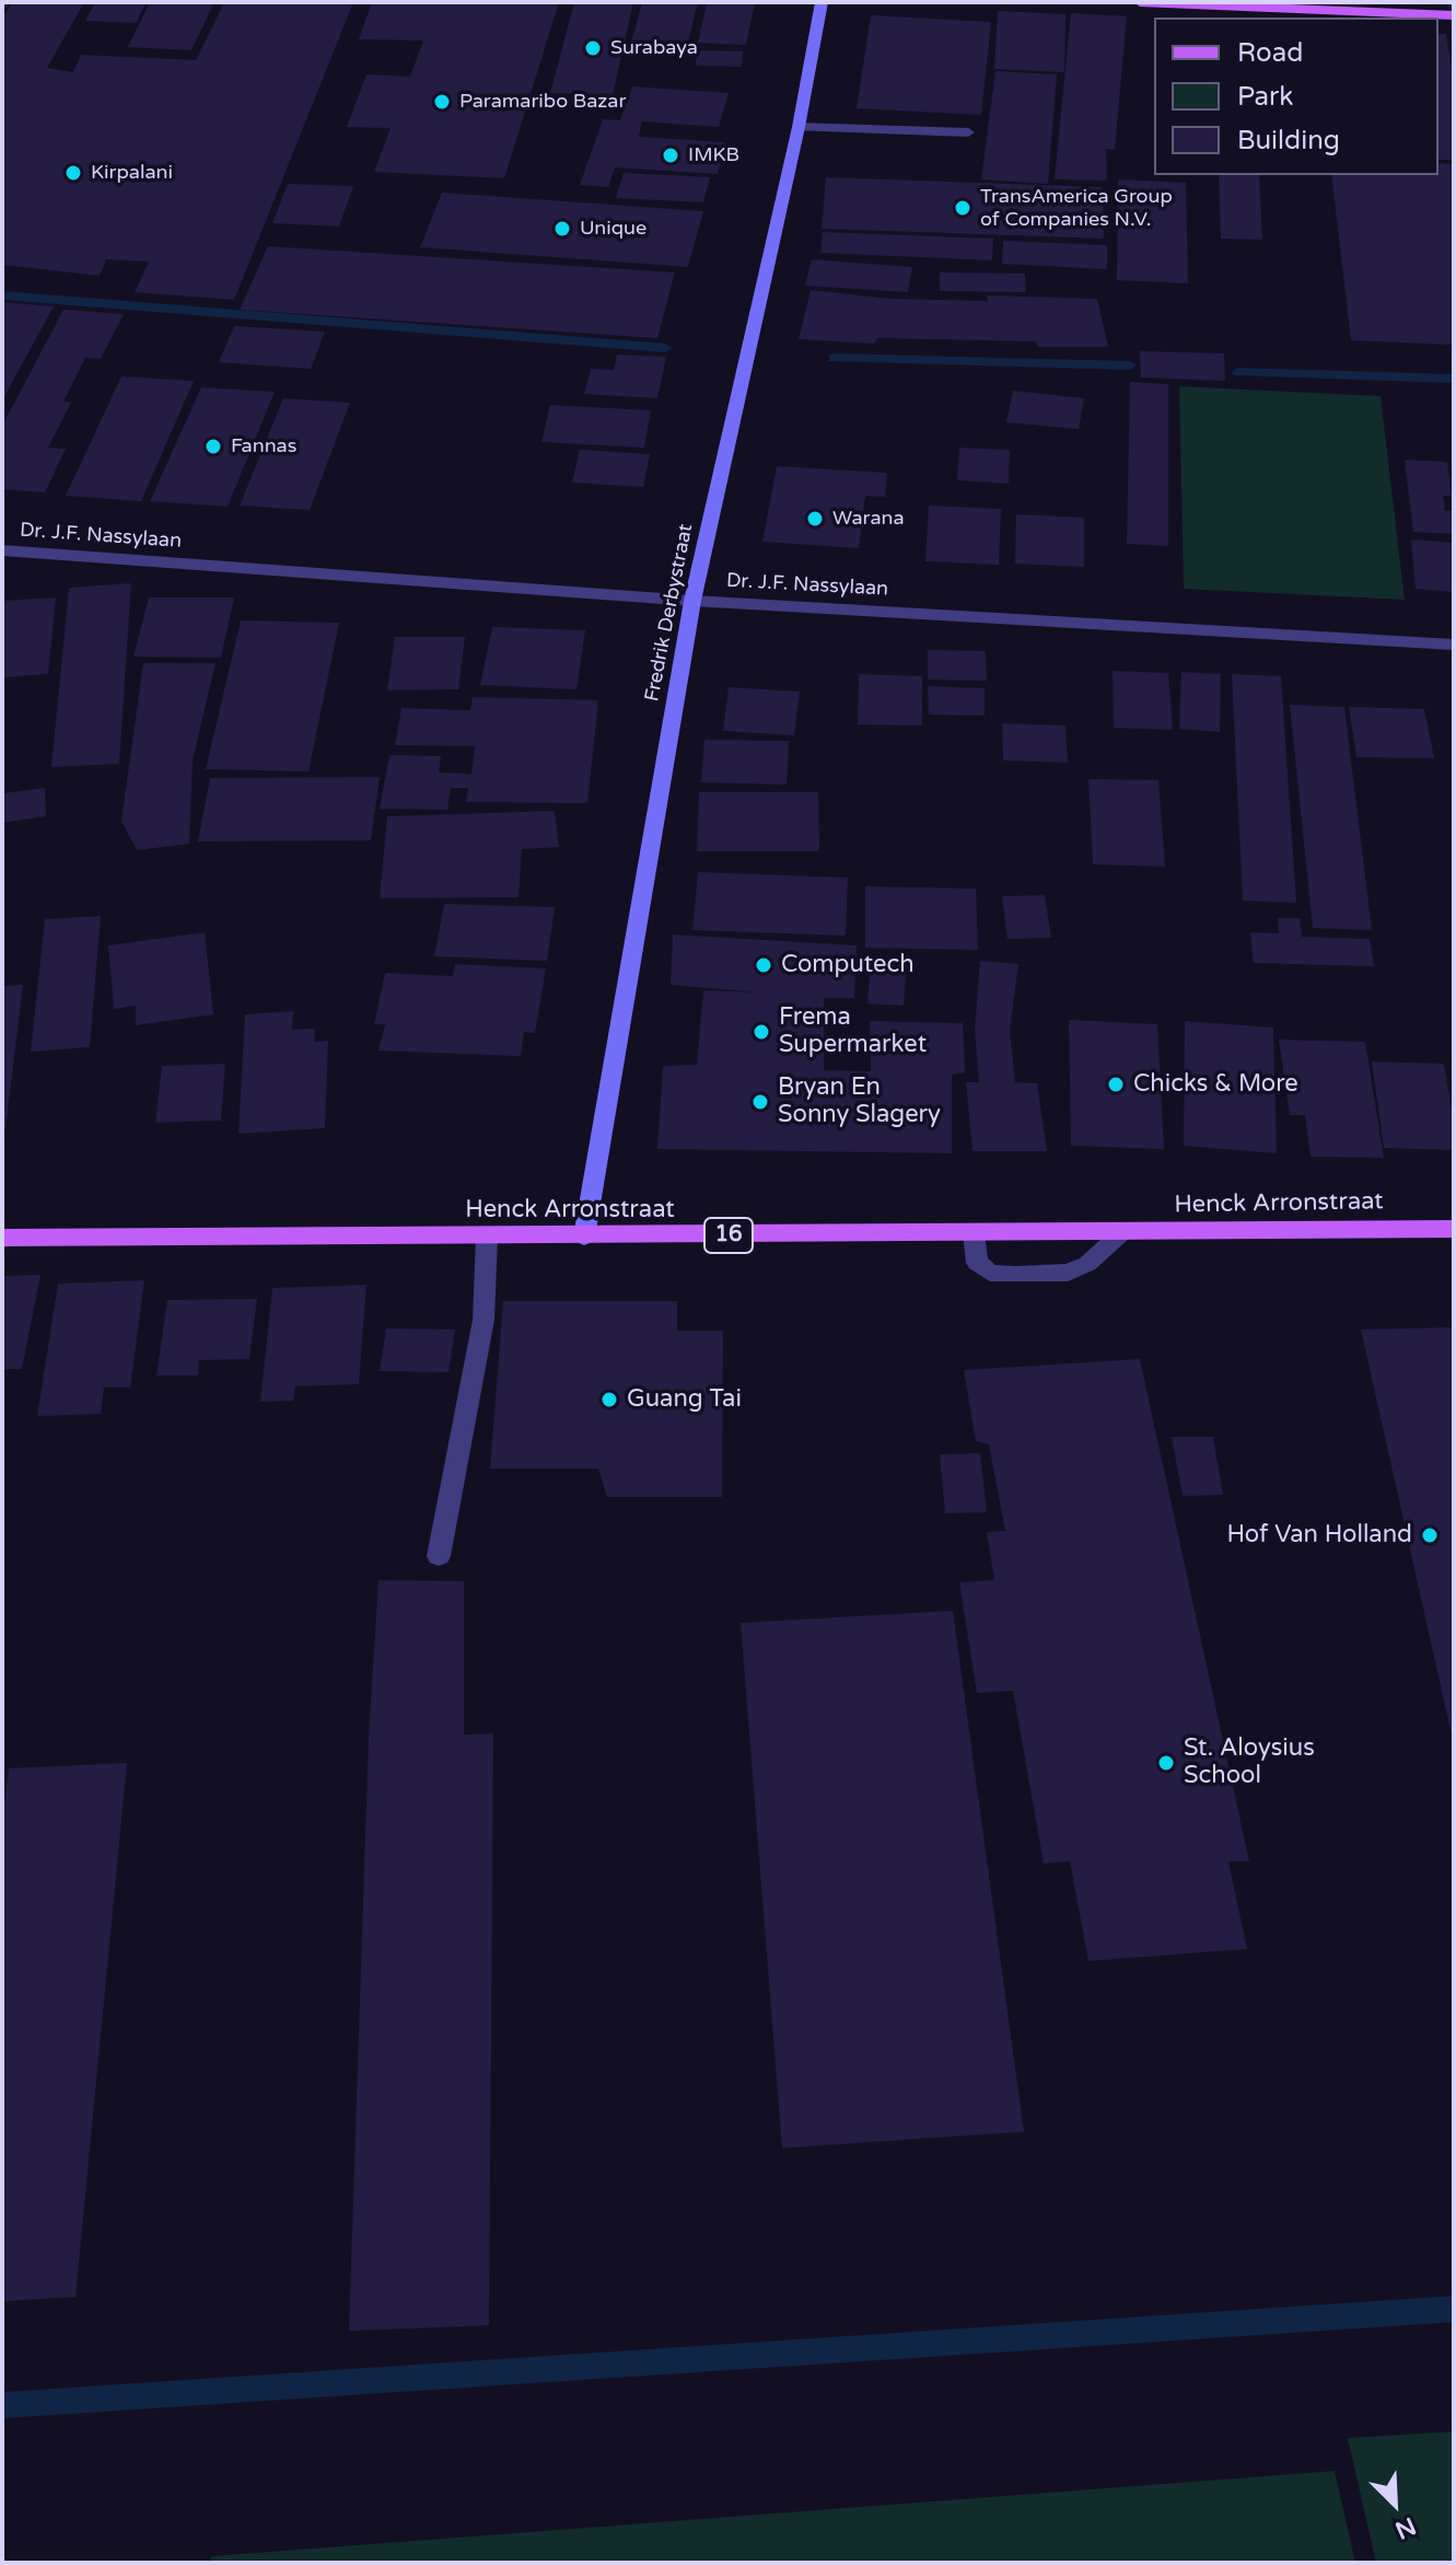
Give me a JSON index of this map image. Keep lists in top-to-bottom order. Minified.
{"streets":{"main road":["Fredrik Derbystraat","Henck Arronstraat","16"],"street":["Dr. J.F. Nassylaan"]},"crossings":[["Dr. J.F. Nassylaan","Fredrik Derbystraat"],["Fredrik Derbystraat","Henck Arronstraat"]],"places":["Surabaya","Paramaribo Bazar","IMKB","Kirpalani","TransAmerica Group of Companies N.V.","Unique","Fannas","Warana","Computech","Frema Supermarket","Chicks & More","Bryan En Sonny Slagery","Guang Tai","Hof Van Holland","St. Aloysius School"],"legend":["Road","Park","Building"],"north":"bottom right"}
